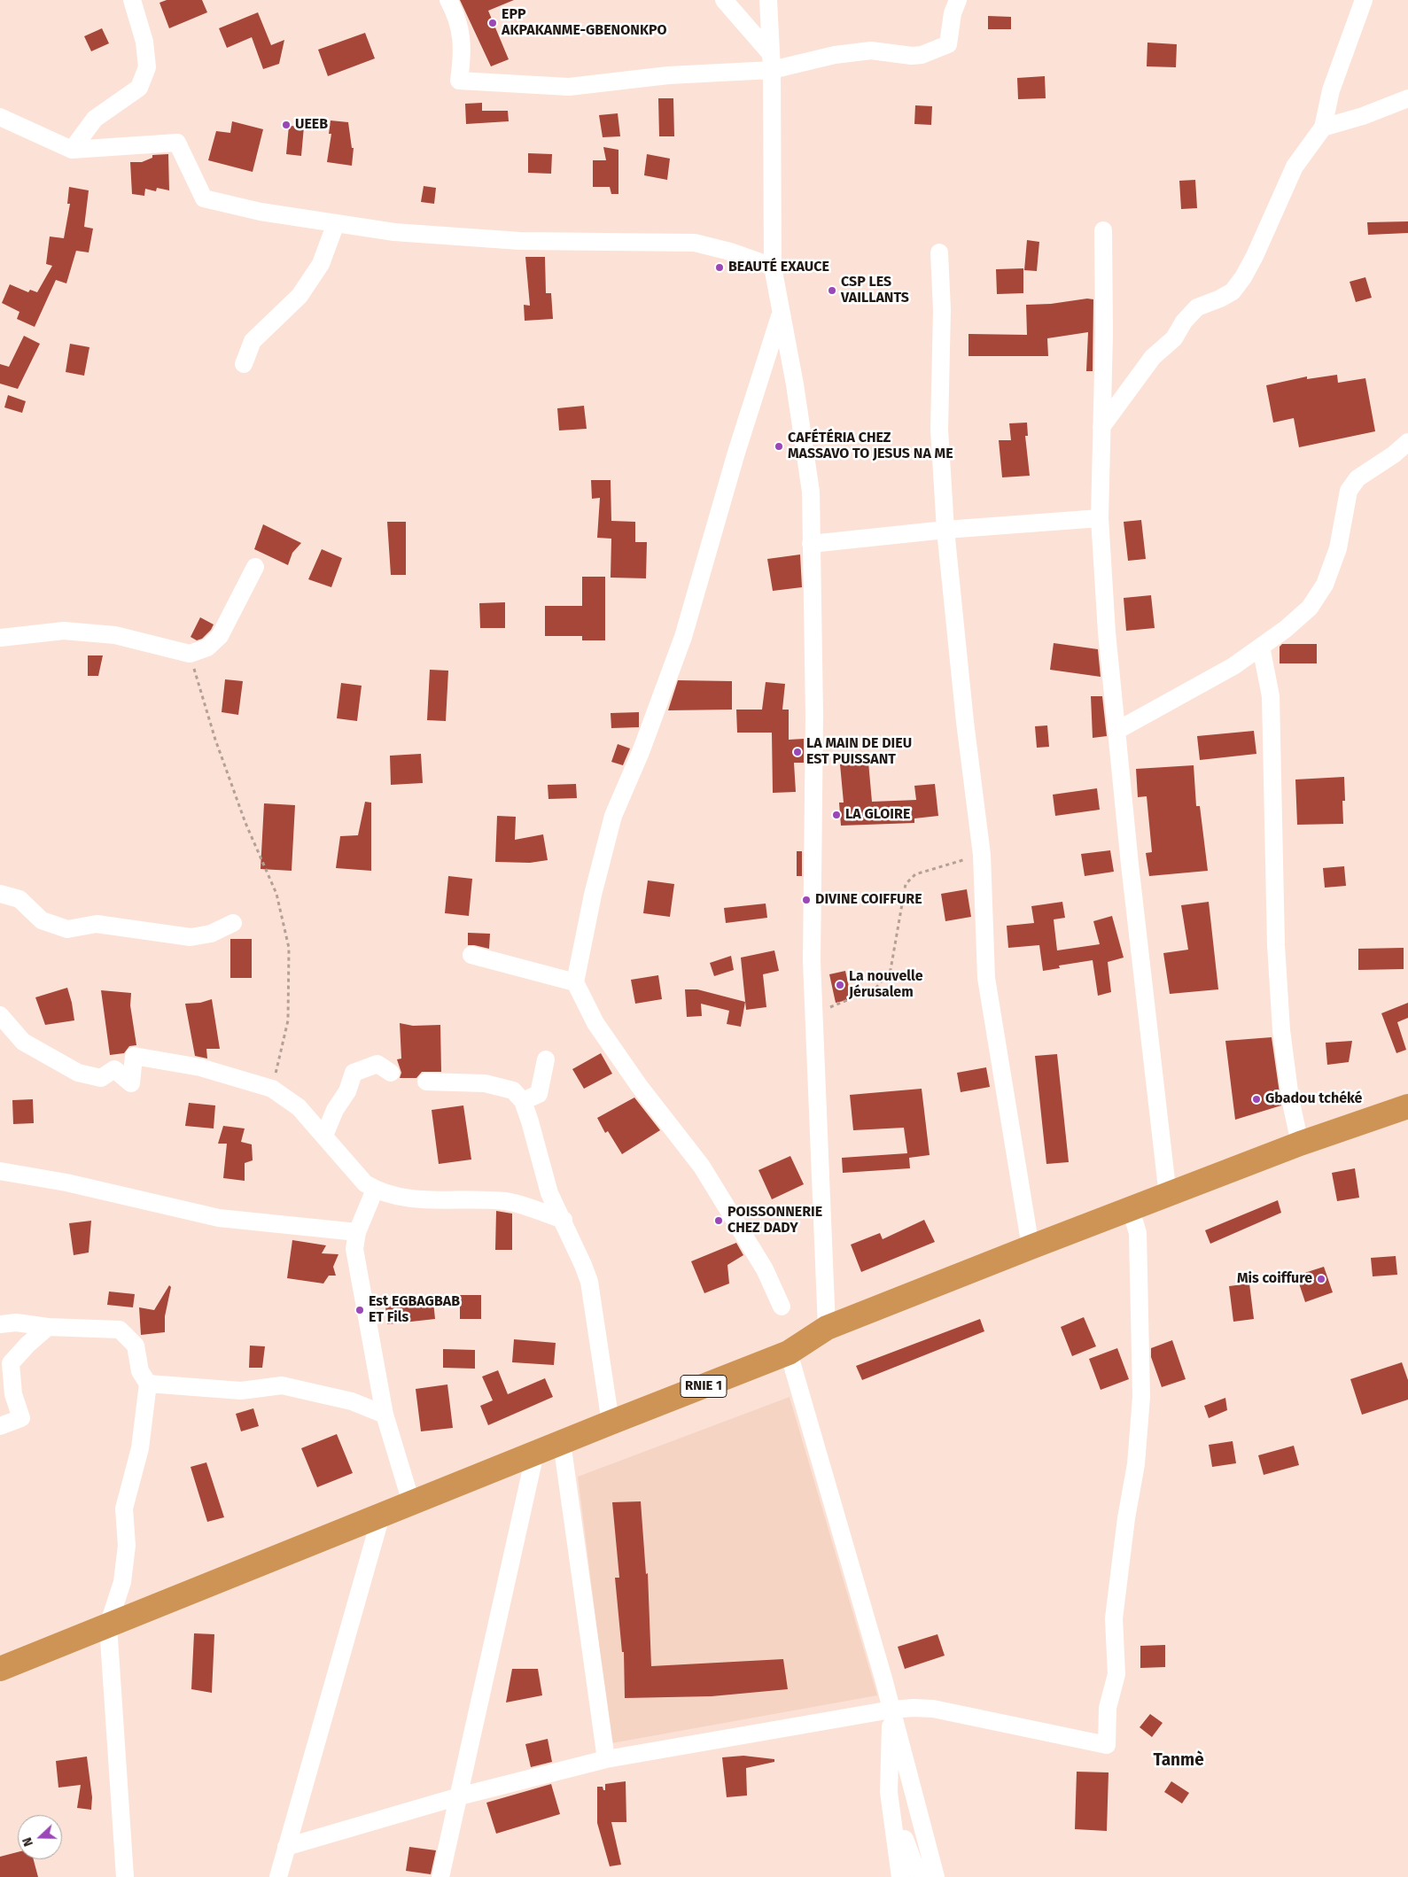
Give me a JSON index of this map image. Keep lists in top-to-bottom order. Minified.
{"streets":{"highway":["RNIE 1"]},"districts":["Tanmè"],"places":["EPP AKPAKANME-GBENONKPO","UEEB","BEAUTÉ EXAUCE","CSP LES VAILLANTS","CAFÉTÉRIA CHEZ MASSAVO TO JESUS NA ME","LA MAIN DE DIEU EST PUISSANT","LA GLOIRE","DIVINE COIFFURE","La nouvelle Jérusalem","Gbadou tchéké","POISSONNERIE CHEZ DADY","Mis coiffure","Est EGBAGBAB ET Fils"],"north":"left"}
